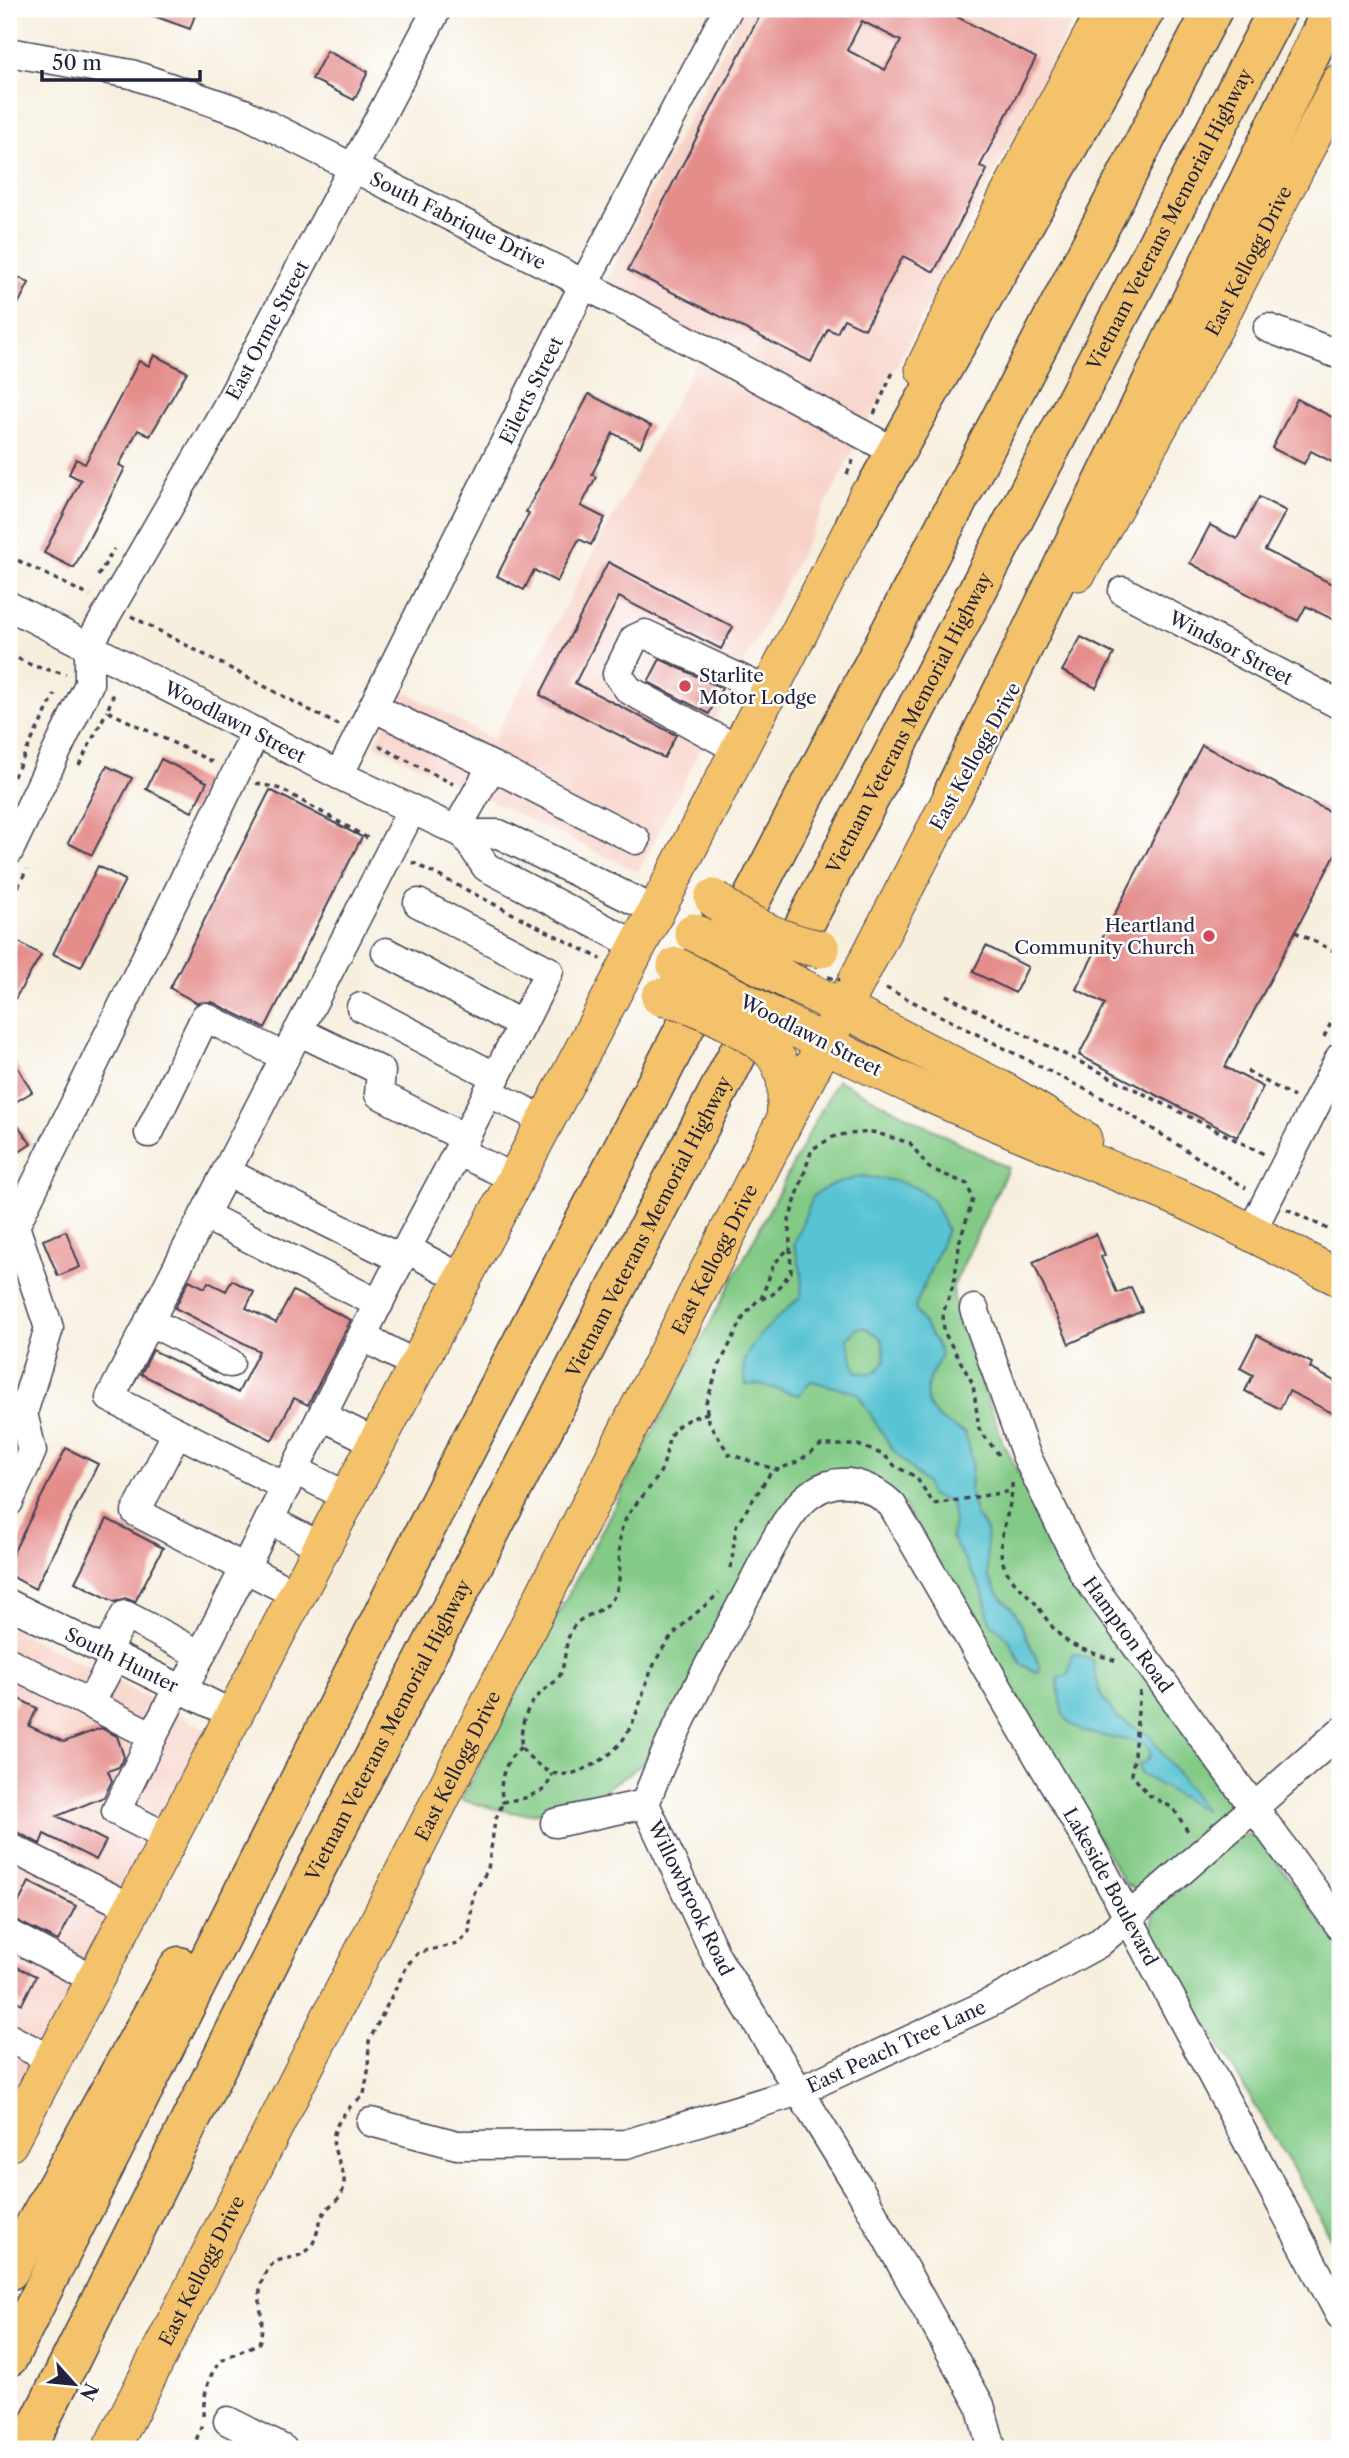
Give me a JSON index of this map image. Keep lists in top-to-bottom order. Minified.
{"streets":{"highway":["Vietnam Veterans Memorial Highway"],"main road":["East Kellogg Drive","Woodlawn Street"],"street":["South Fabrique Drive","East Orme Street","Eilerts Street","Windsor Street","Hampton Road","South Hunter","Lakeside Boulevard","Willowbrook Road","East Peach Tree Lane"]},"crossings":[["South Fabrique Drive","East Orme Street"],["South Fabrique Drive","Eilerts Street"],["East Kellogg Drive","Woodlawn Street"],["East Orme Street","Woodlawn Street"],["Eilerts Street","Woodlawn Street"],["Hampton Road","East Peach Tree Lane"],["Lakeside Boulevard","Willowbrook Road"],["Lakeside Boulevard","East Peach Tree Lane"],["Willowbrook Road","East Peach Tree Lane"]],"places":["Starlite Motor Lodge","Heartland Community Church"],"scale_bar":"50 m","north":"bottom right"}
